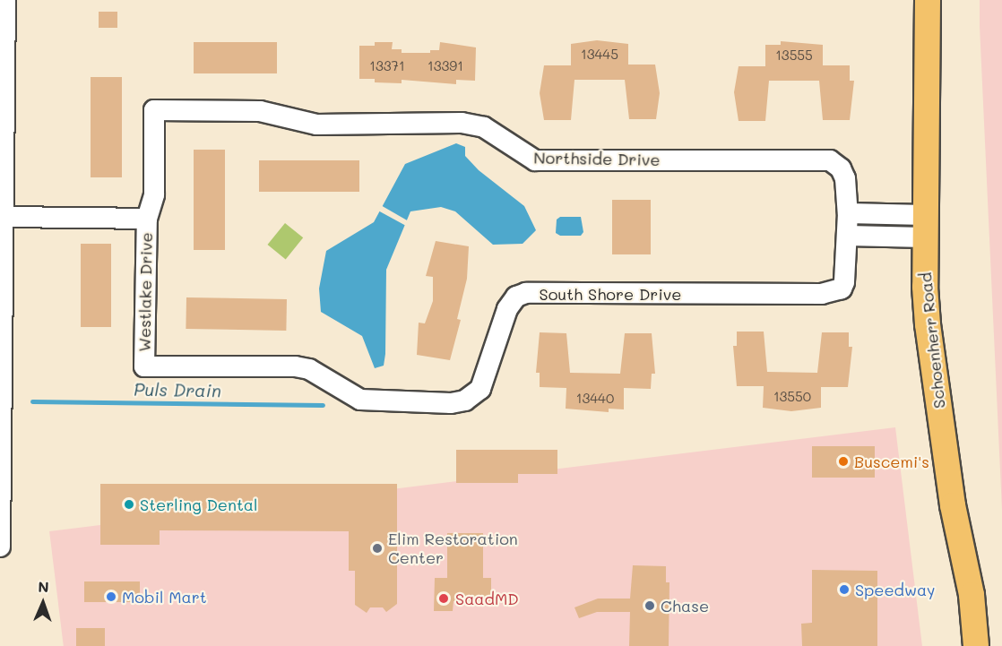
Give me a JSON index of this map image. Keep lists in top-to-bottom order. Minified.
{"streets":{"main road":["Schoenherr Road"],"street":["Northside Drive","Westlake Drive","South Shore Drive"]},"crossings":[["Northside Drive","Westlake Drive"],["Northside Drive","South Shore Drive"],["Westlake Drive","South Shore Drive"]],"water":["Puls Drain"],"places":["Buscemi's","Sterling Dental","Elim Restoration Center","Speedway","Mobil Mart","SaadMD","Chase"],"house_numbers":["13445","13555","13371","13391","13550","13440"],"north":"top"}
